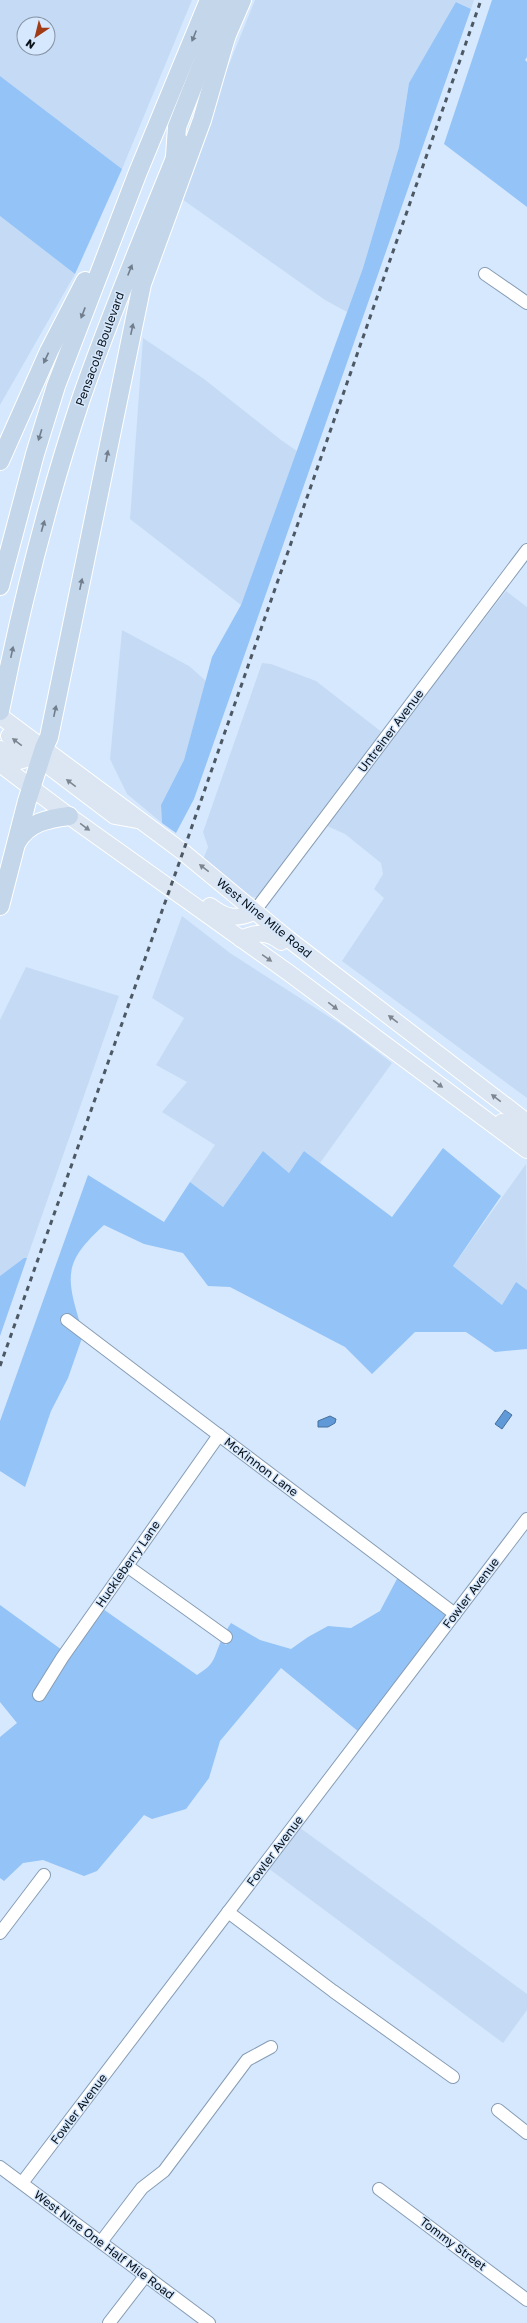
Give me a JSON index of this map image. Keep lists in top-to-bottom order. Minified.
{"streets":{"highway":["Pensacola Boulevard"],"main road":["West Nine Mile Road"],"street":["Untreiner Avenue","McKinnon Lane","Huckleberry Lane","Fowler Avenue","Tommy Street","West Nine One Half Mile Road"]},"crossings":[["Untreiner Avenue","West Nine Mile Road"],["McKinnon Lane","Huckleberry Lane"],["McKinnon Lane","Fowler Avenue"],["Fowler Avenue","West Nine One Half Mile Road"]],"north":"bottom left"}
